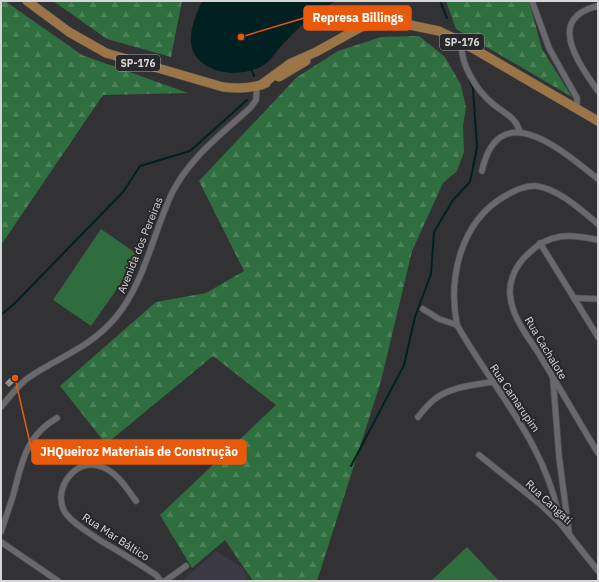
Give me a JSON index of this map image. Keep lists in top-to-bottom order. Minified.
{"streets":{"main road":["SP-176"],"street":["Avenida dos Pereiras","Rua Cachalote","Rua Camarupim","Rua Cangati","Rua Mar Báltico"]},"crossings":[["SP-176","Avenida dos Pereiras"],["Rua Camarupim","Rua Cangati"]],"places":["Represa Billings","JHQueiroz Materiais de Construção"]}
